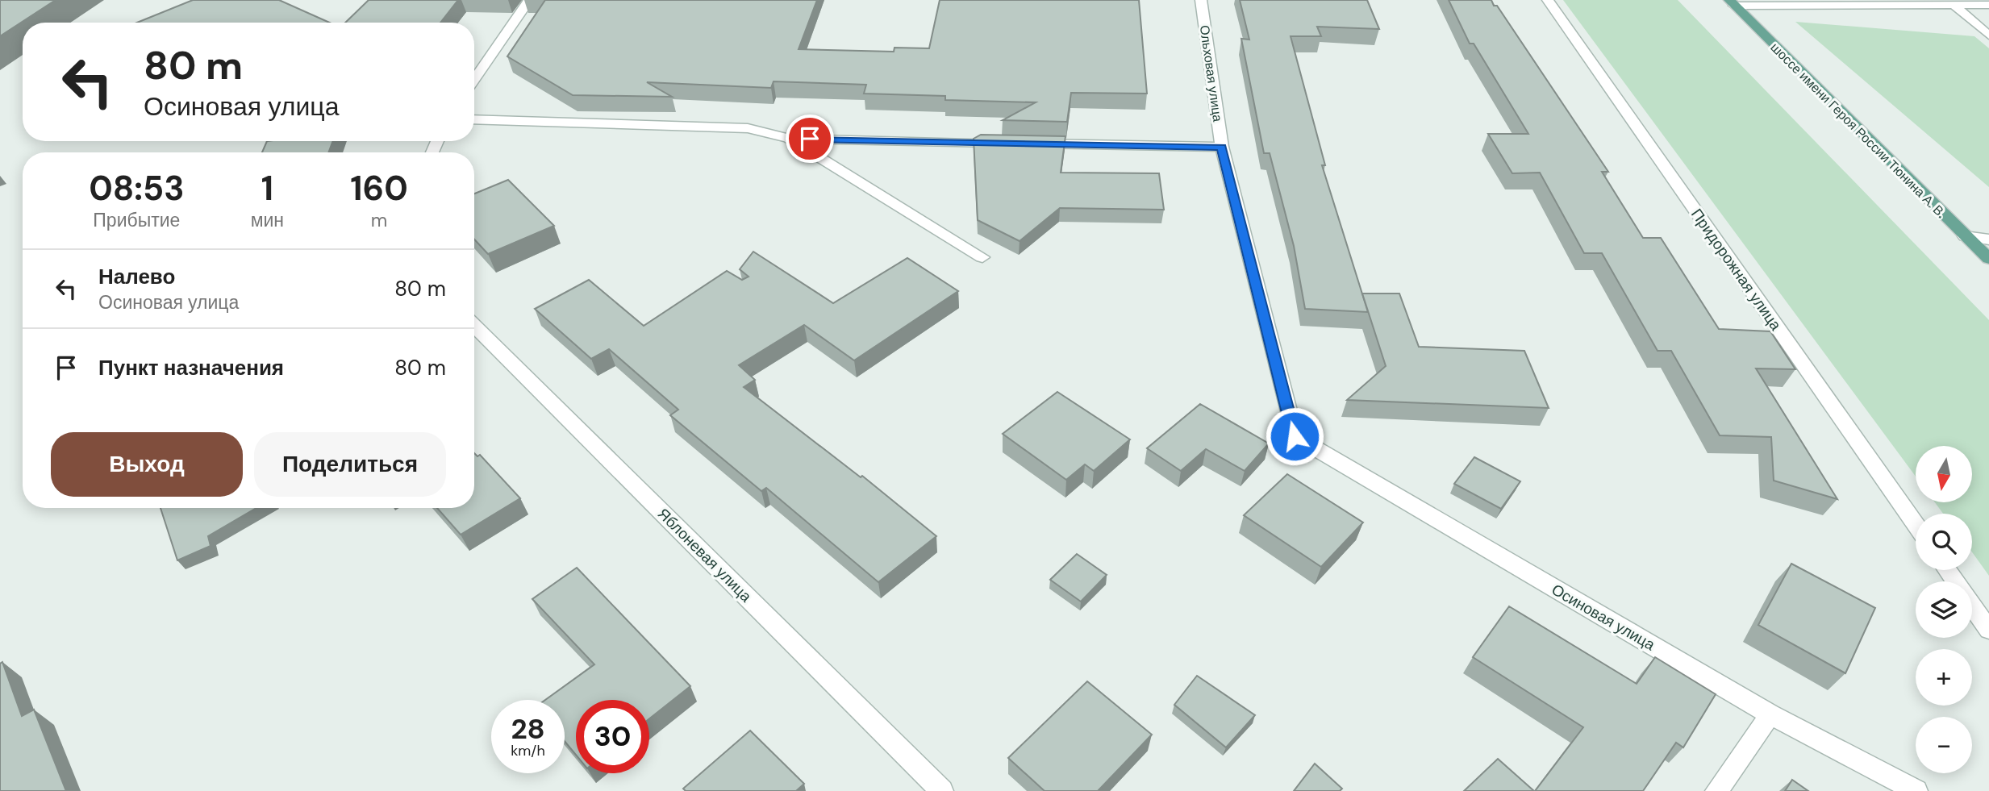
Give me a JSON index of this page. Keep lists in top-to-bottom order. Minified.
{"streets":{"main road":["шоссе имени Героя России Тюнина А. В."],"street":["Ольховая улица","Придорожная улица","Яблоневая улица","Осиновая улица"]},"crossings":[["Ольховая улица","Осиновая улица"]],"north":"bottom","page":{"turn":["80 m","Осиновая улица"],"eta":["08:53","Прибытие","1","мин","160","m"],"list":[{"name":"Налево","note":"Осиновая улица","value":"80 m"},{"name":"Пункт назначения","value":"80 m"}],"buttons":["Выход","Поделиться"],"map_buttons":["+","−"],"speed":"28 km/h","limit":"30"}}
